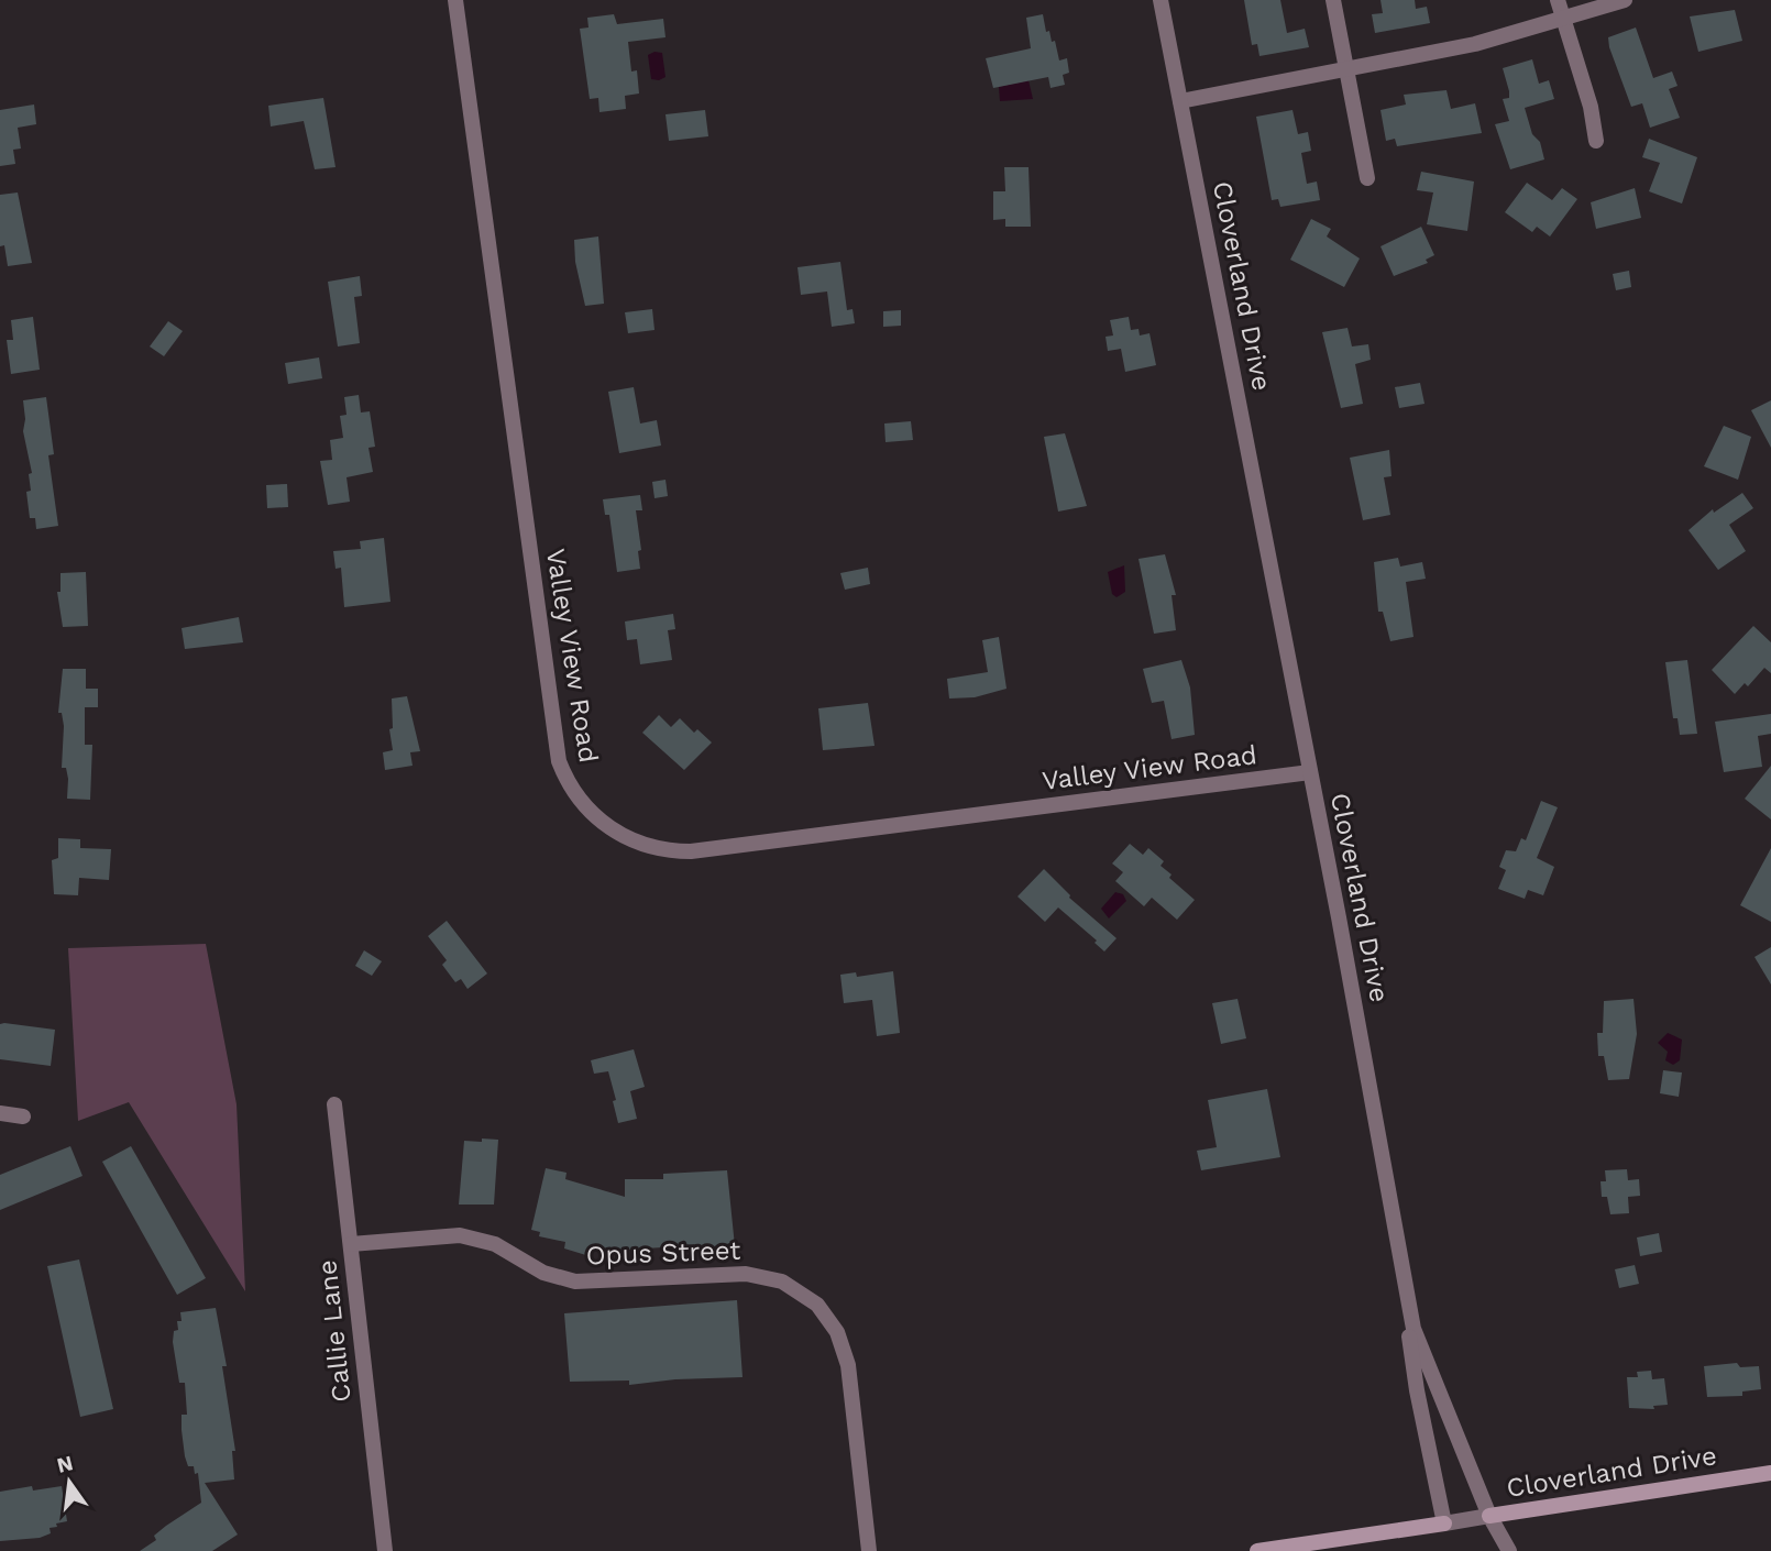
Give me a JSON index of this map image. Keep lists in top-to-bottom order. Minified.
{"streets":{"main road":["Cloverland Drive"],"street":["Valley View Road","Opus Street","Callie Lane"]},"crossings":[["Cloverland Drive","Valley View Road"],["Opus Street","Callie Lane"]],"north":"top"}
